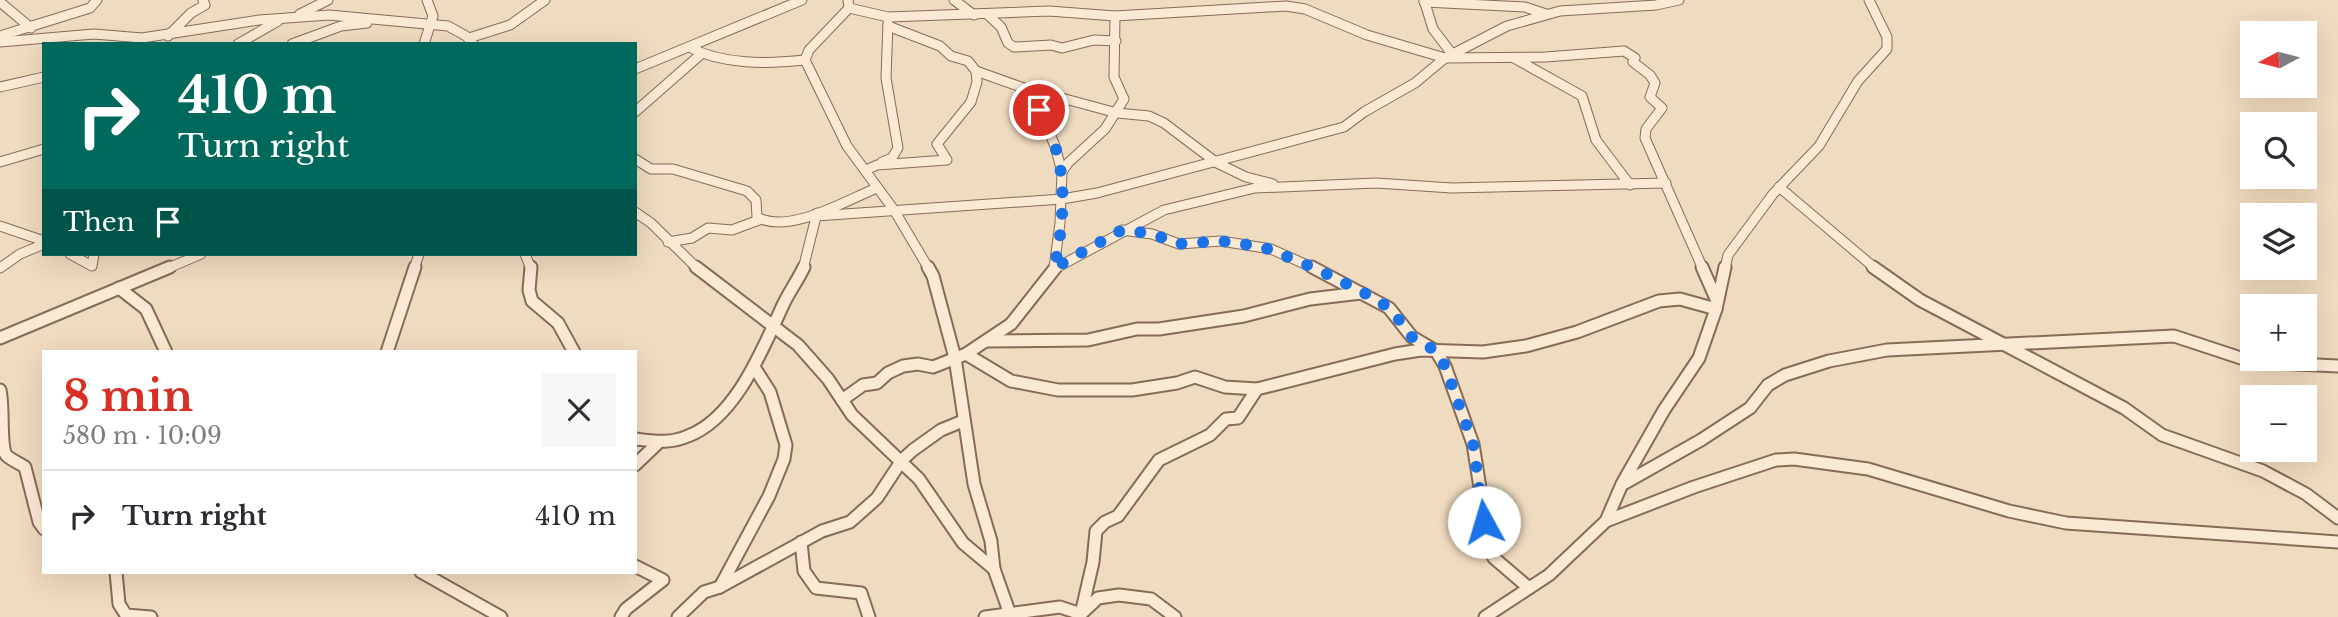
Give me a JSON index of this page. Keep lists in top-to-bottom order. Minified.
{"north":"left","page":{"map_buttons":["+","−"],"turn":["410 m","Turn right"],"then":"Then","heading":["8 min","580 m · 10:09"],"list":[{"name":"Turn right","value":"410 m"}]}}
